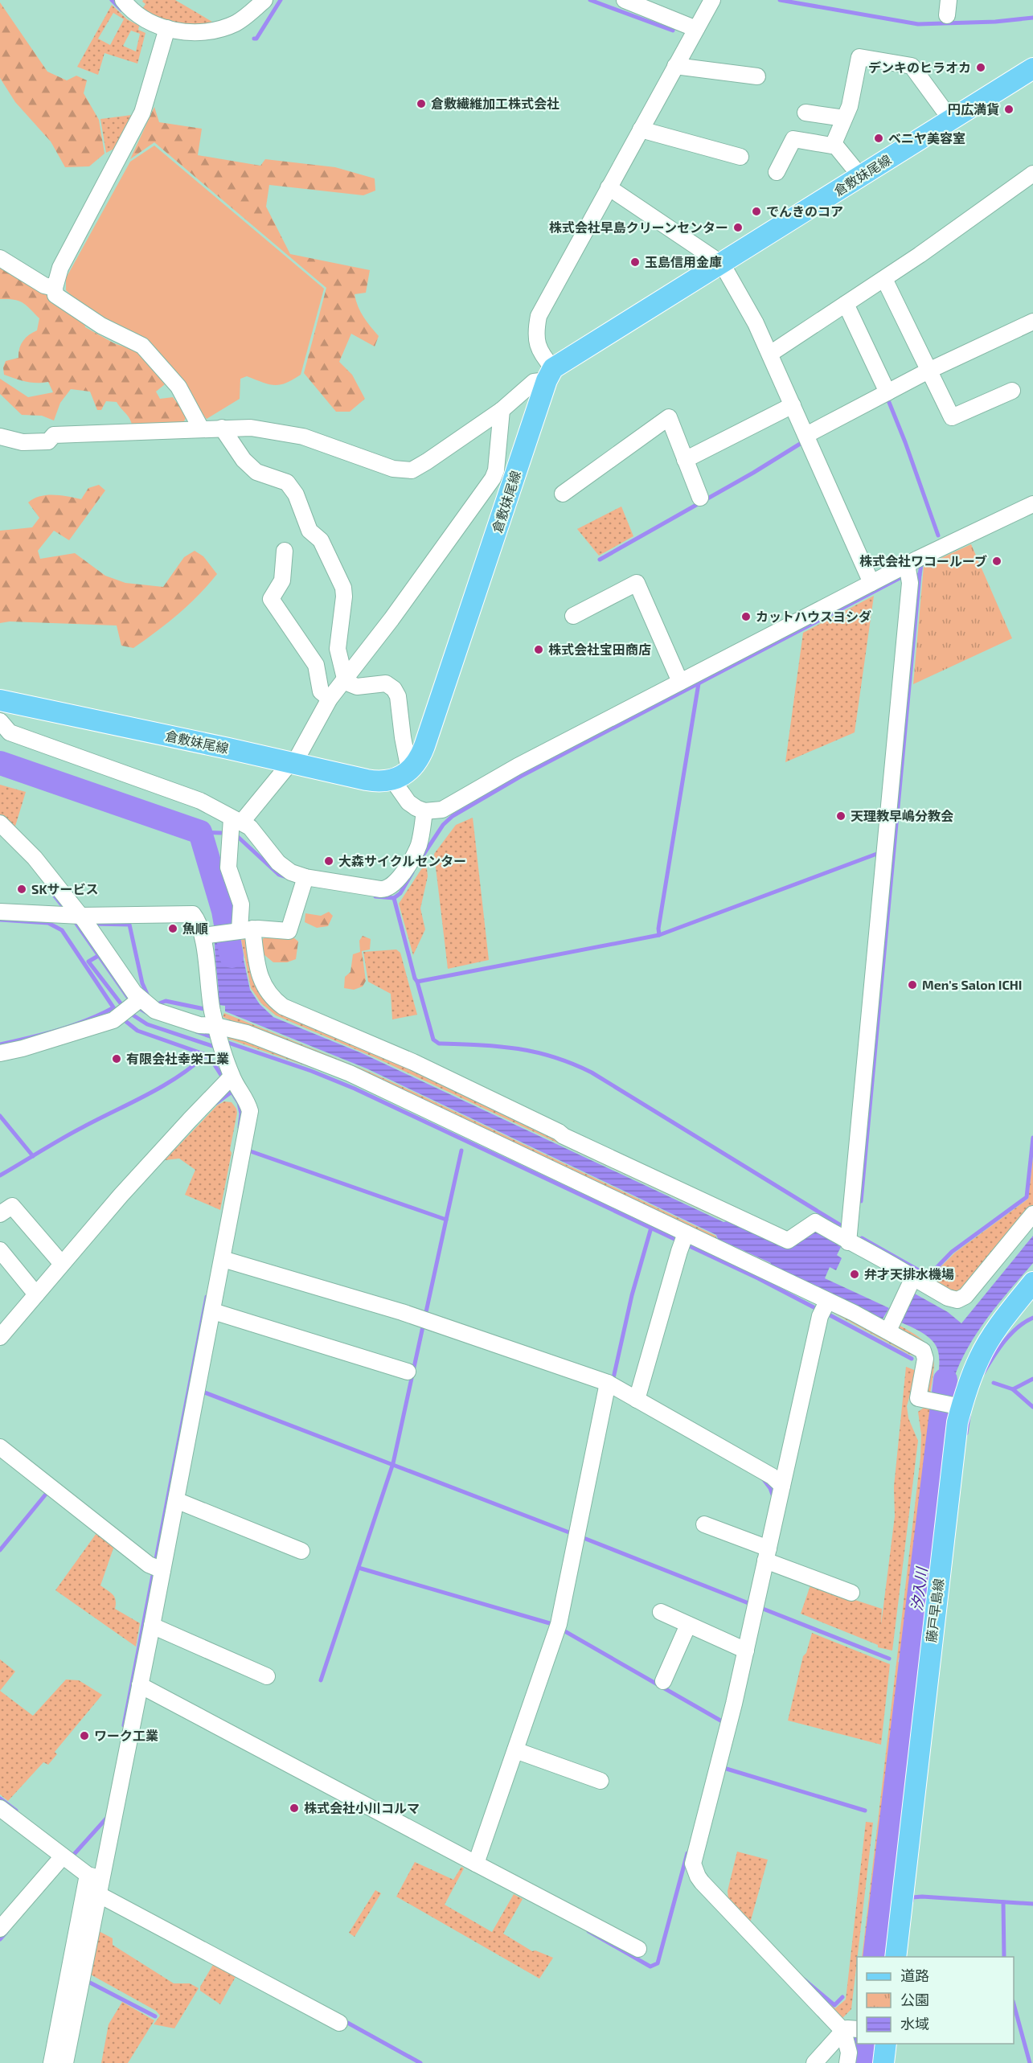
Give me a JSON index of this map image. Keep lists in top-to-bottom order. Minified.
{"streets":{"main road":["倉敷妹尾線","藤戸早島線"]},"water":["汐入川"],"places":["デンキのヒラオカ","倉敷繊維加工株式会社","円広満貨","ベニヤ美容室","でんきのコア","株式会社早島クリーンセンター","玉島信用金庫","株式会社ワコールーブ","カットハウスヨシダ","株式会社宝田商店","天理教早嶋分教会","大森サイクルセンター","SKサービス","魚順","Men's Salon ICHI","有限会社幸栄工業","弁才天排水機場","ワーク工業","株式会社小川コルマ"],"legend":["道路","公園","水域"]}
